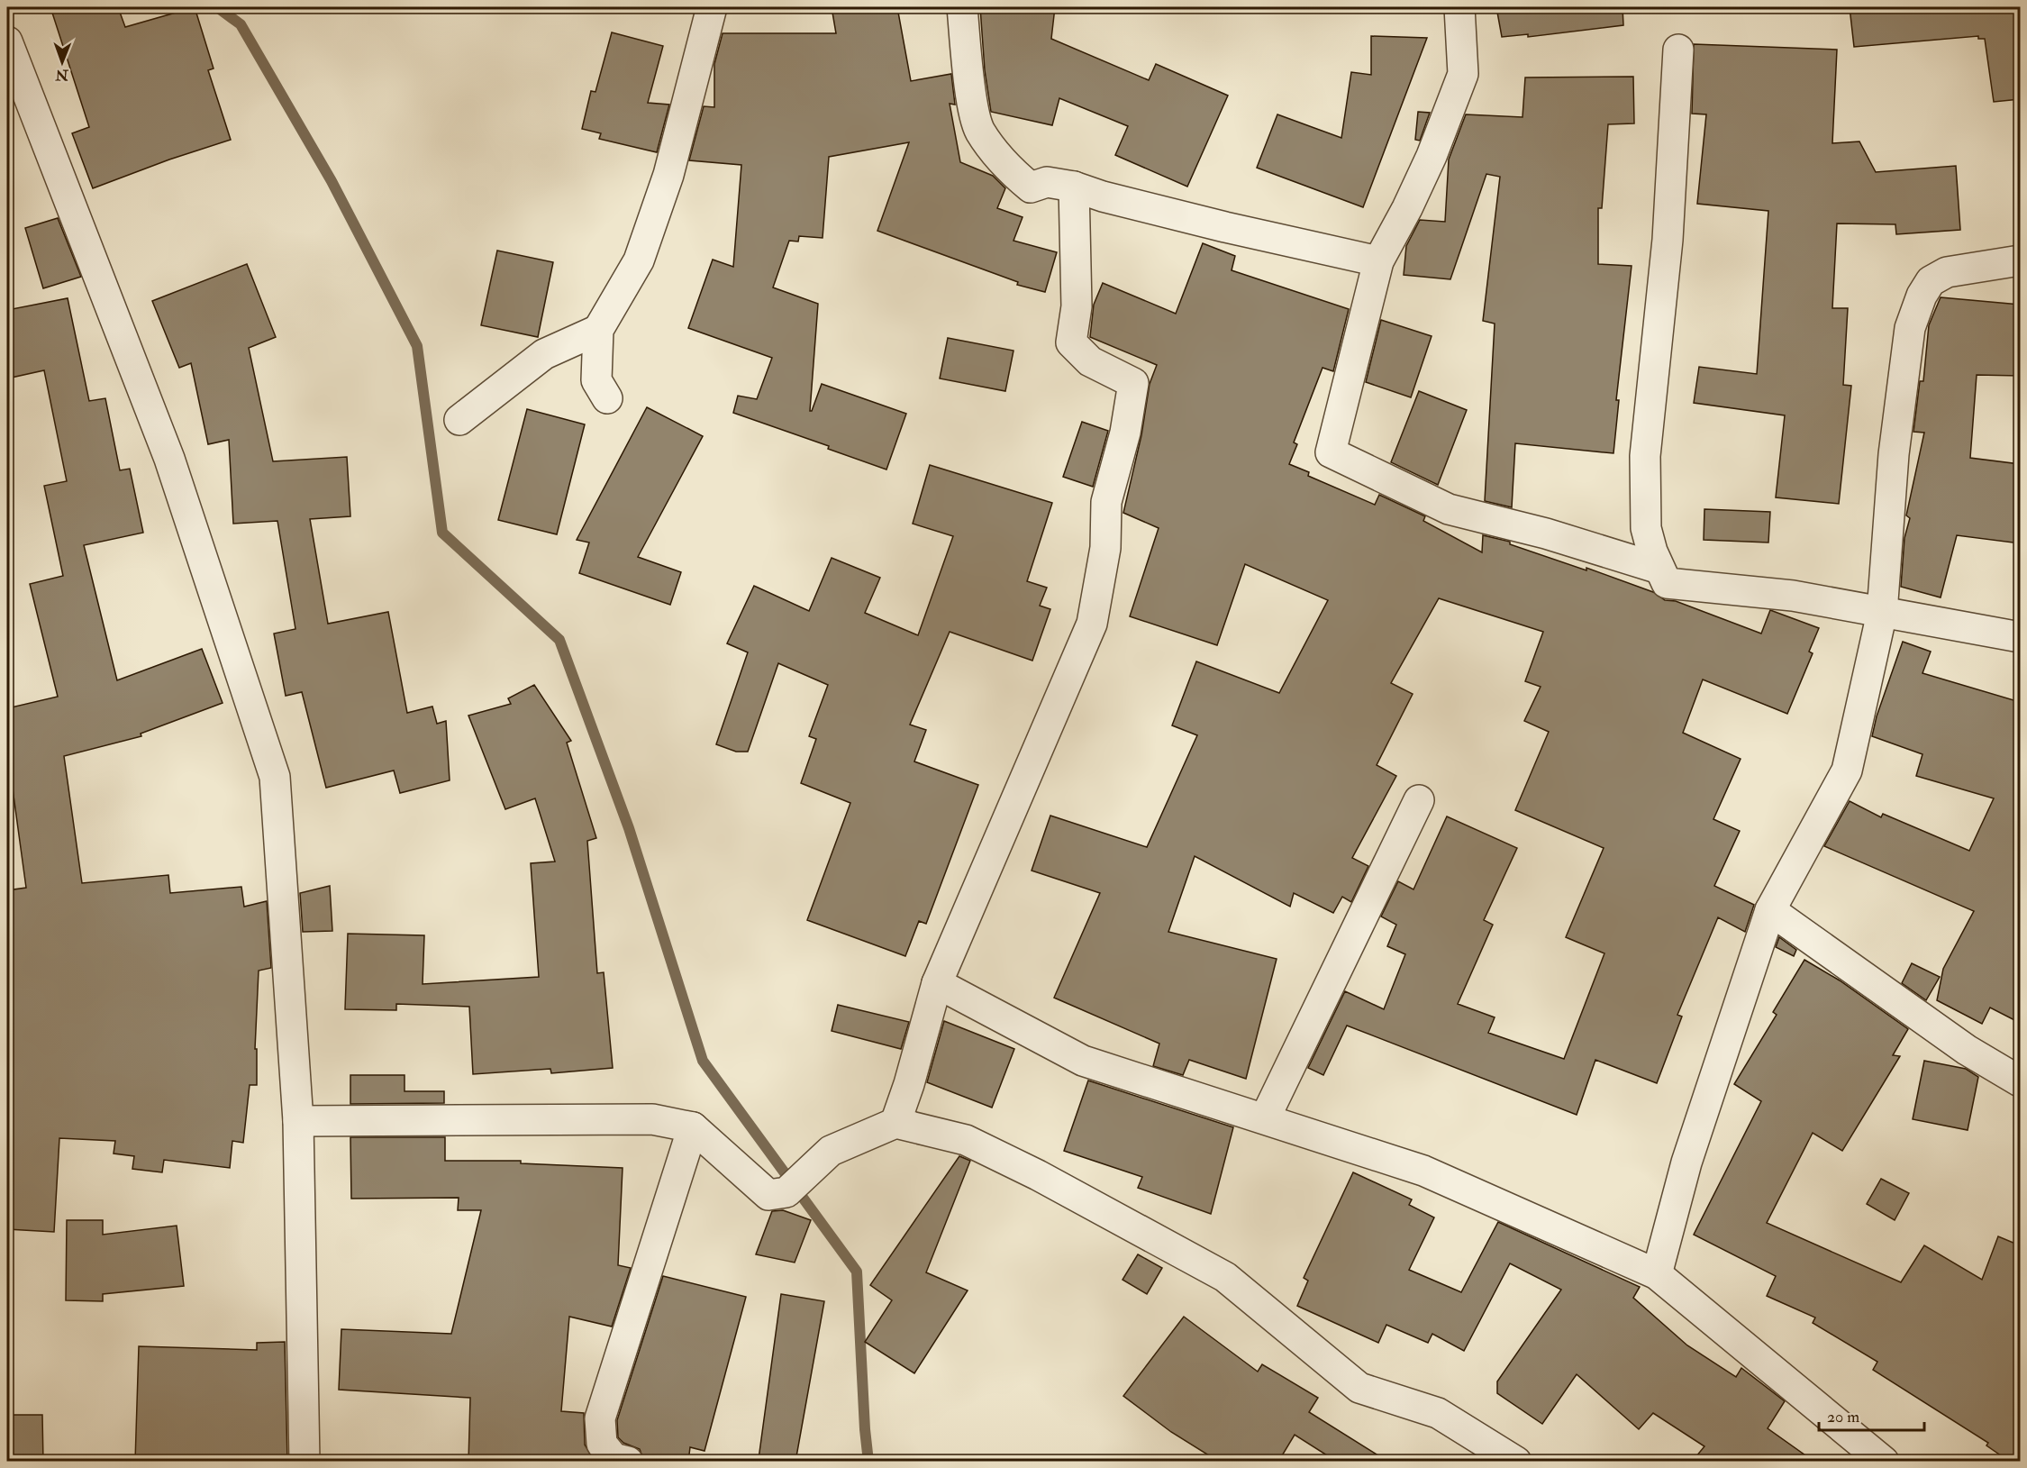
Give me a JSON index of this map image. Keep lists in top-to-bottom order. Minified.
{"scale_bar":"20 m","north":"bottom"}
